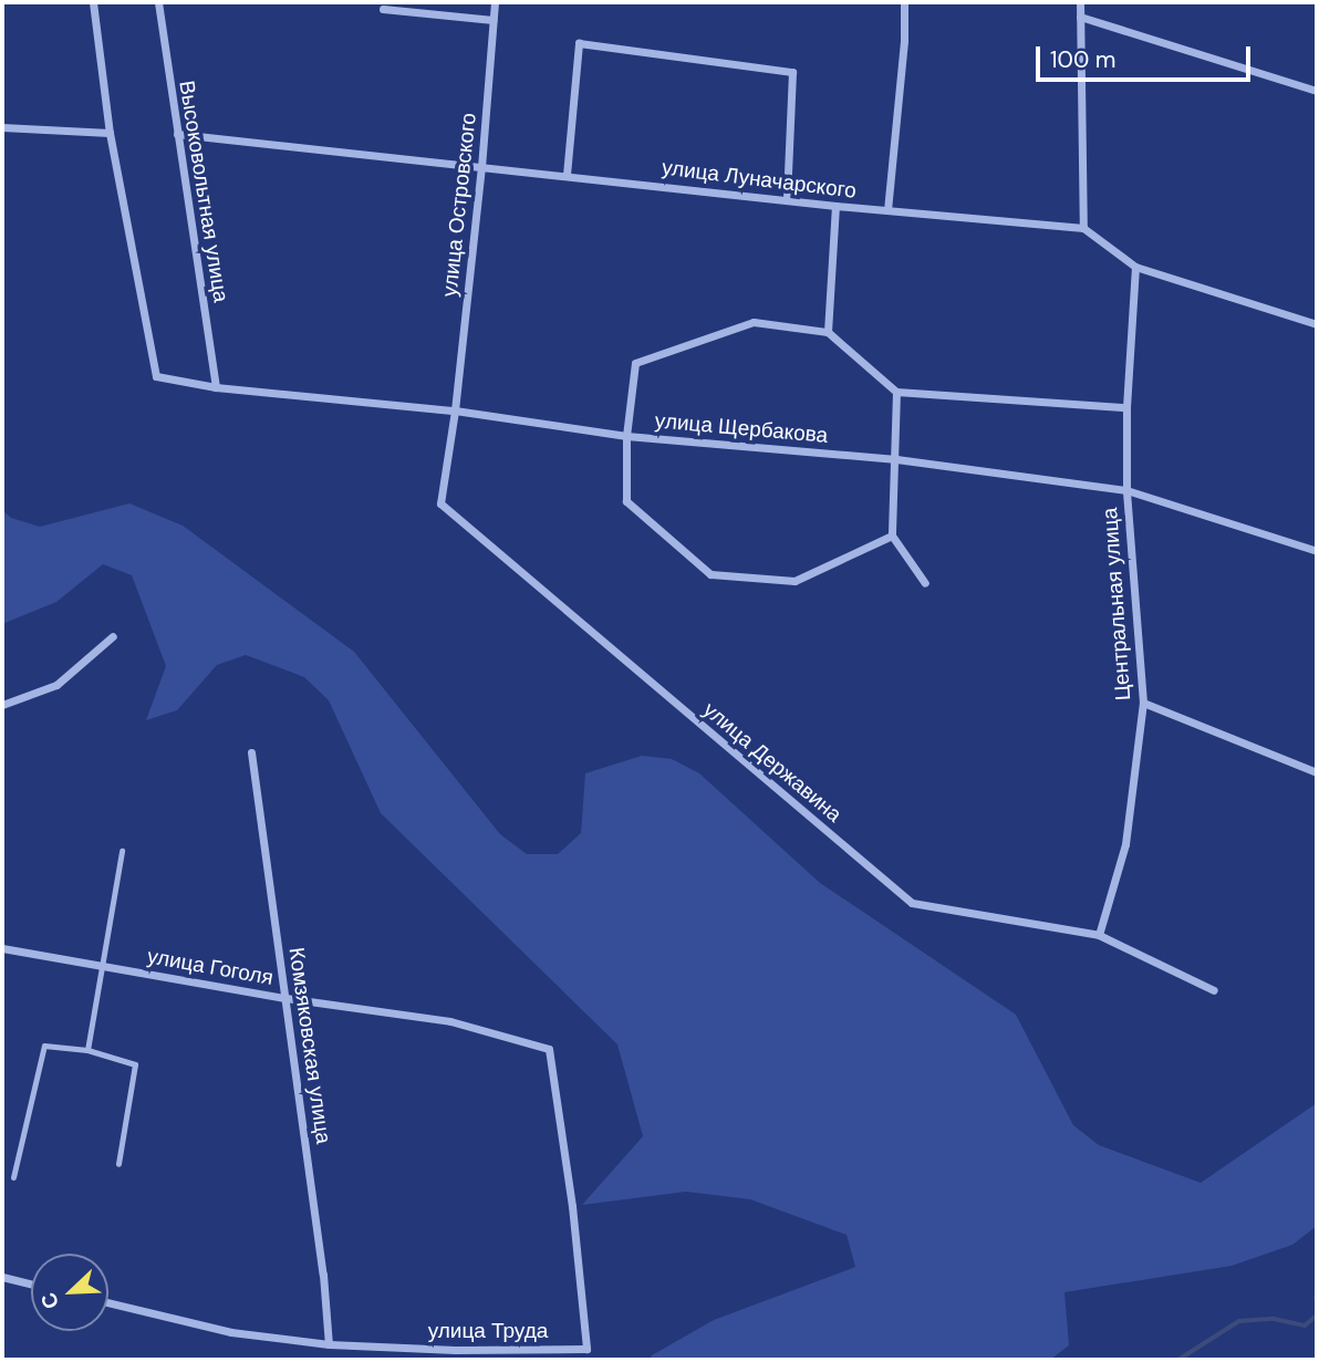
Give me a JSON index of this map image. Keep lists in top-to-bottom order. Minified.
{"streets":{"street":["улица Луначарского","Высоковольтная улица","улица Островского","улица Щербакова","Центральная улица","улица Державина","улица Гоголя","Комзяковская улица","улица Труда"]},"crossings":[["улица Луначарского","Высоковольтная улица"],["улица Луначарского","улица Островского"],["Высоковольтная улица","улица Щербакова"],["улица Островского","улица Щербакова"],["улица Островского","улица Державина"],["улица Щербакова","Центральная улица"],["улица Щербакова","улица Державина"],["Центральная улица","улица Державина"],["улица Гоголя","Комзяковская улица"],["улица Гоголя","улица Труда"],["Комзяковская улица","улица Труда"]],"scale_bar":"100 m","north":"bottom left"}
